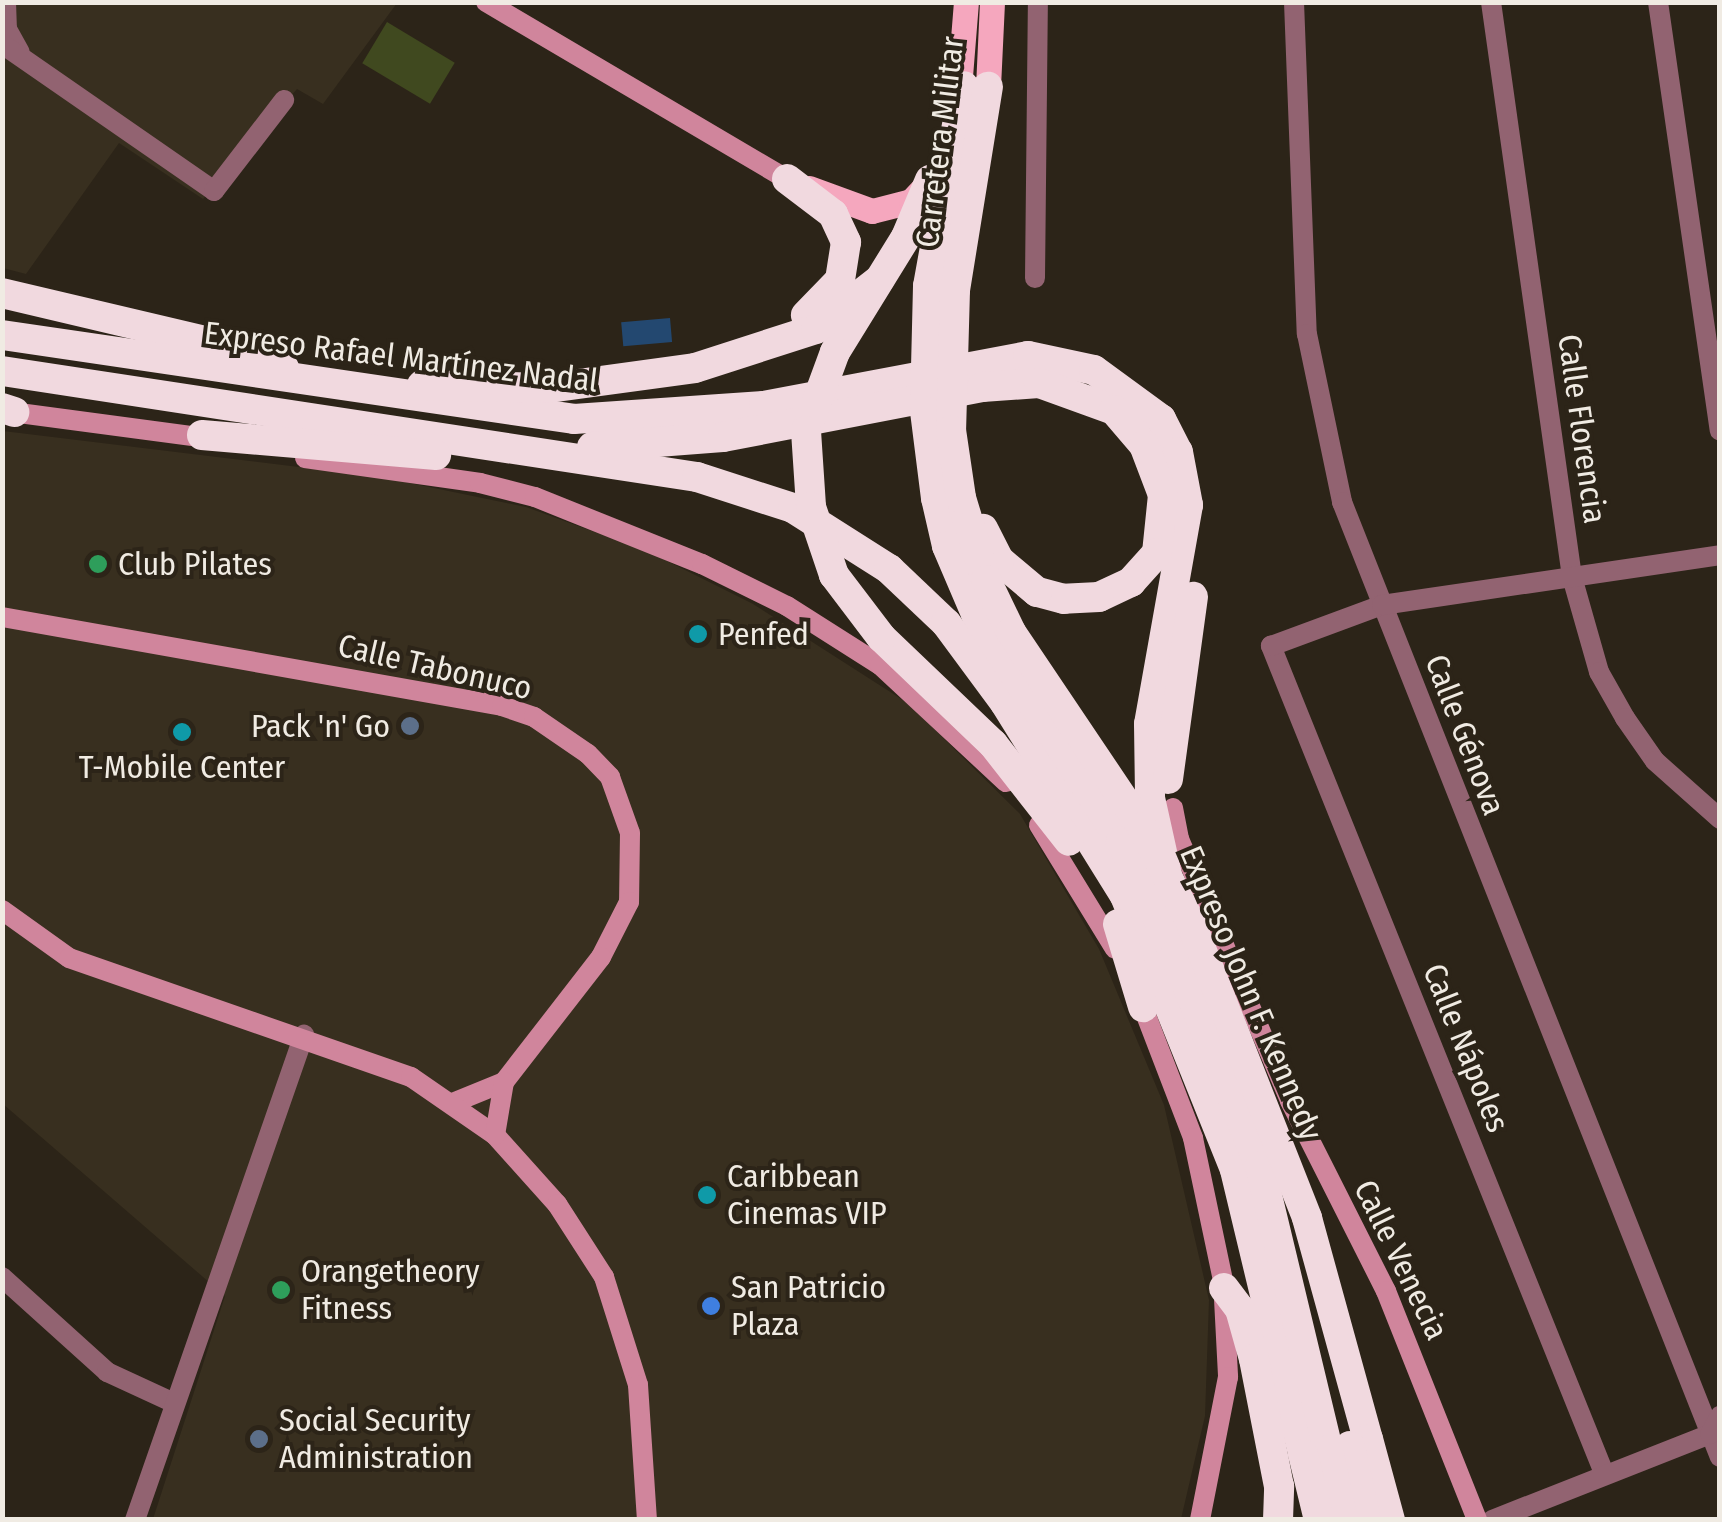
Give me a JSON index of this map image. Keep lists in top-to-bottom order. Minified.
{"streets":{"highway":["Carretera Militar","Expreso Rafael Martínez Nadal","Expreso John F. Kennedy"],"street":["Calle Florencia","Calle Tabonuco","Calle Génova","Calle Nápoles","Calle Venecia"]},"crossings":[["Carretera Militar","Expreso John F. Kennedy"],["Calle Génova","Calle Nápoles"]],"places":["Club Pilates","Penfed","Pack 'n' Go","T-Mobile Center","Caribbean Cinemas VIP","Orangetheory Fitness","San Patricio Plaza","Social Security Administration"]}
